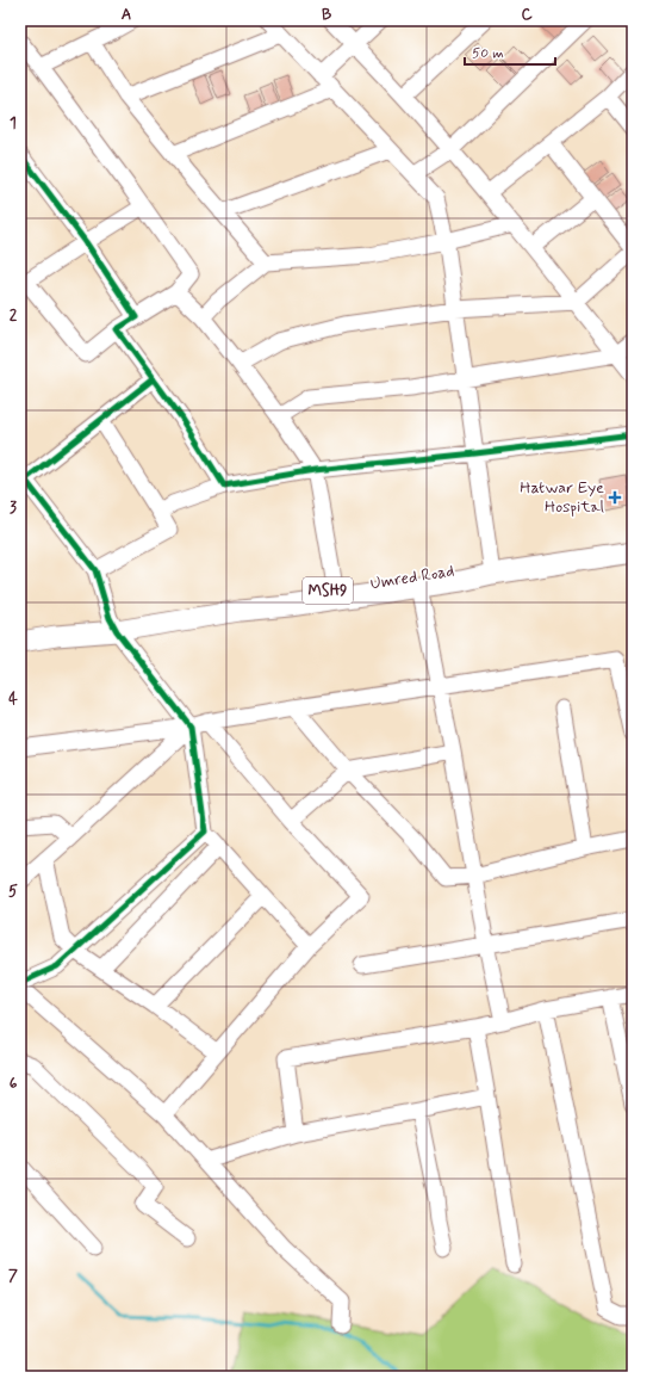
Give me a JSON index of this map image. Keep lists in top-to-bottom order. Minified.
{"streets":{"main road":["Umred Road","MSH9"]},"places":{"health":["Hatwar Eye Hospital"]},"scale_bar":"50 m","grid":{"columns":["A","B","C"],"rows":["1","2","3","4","5","6","7"]}}
